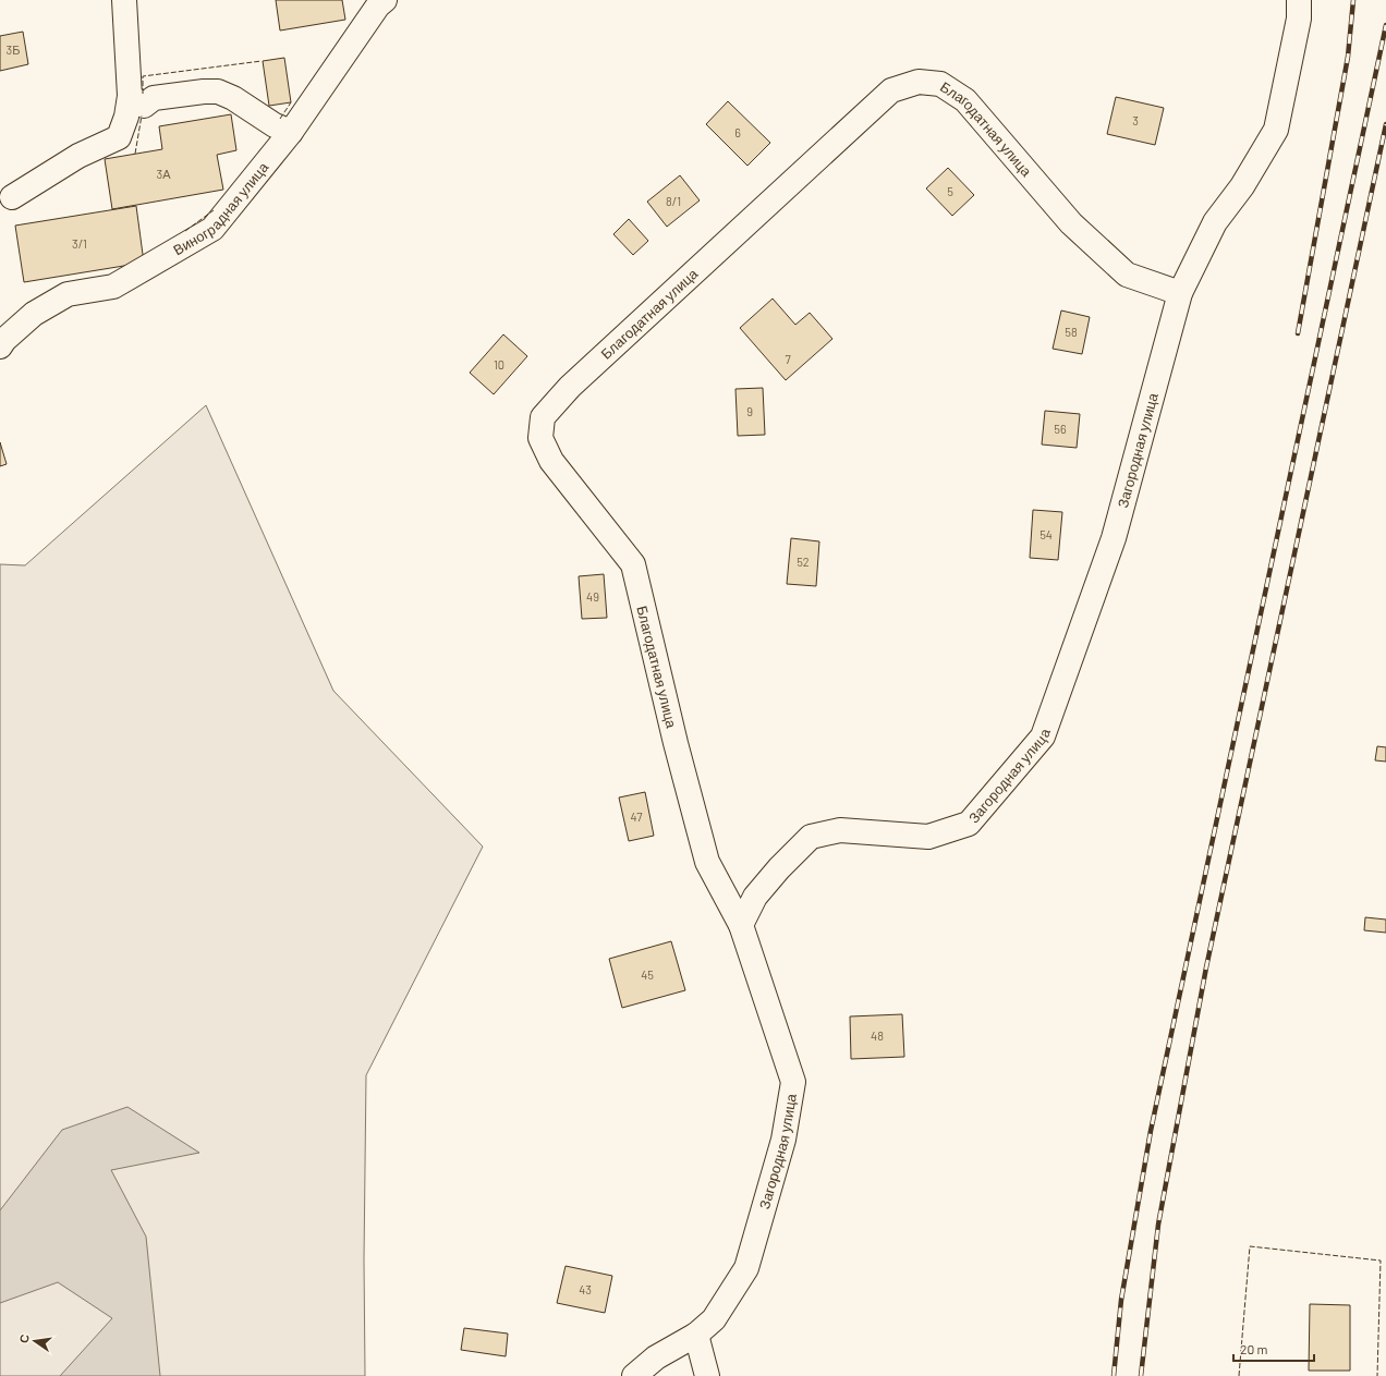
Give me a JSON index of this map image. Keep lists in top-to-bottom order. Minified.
{"streets":{"street":["Благодатная улица","Виноградная улица","Загородная улица"]},"crossings":[["Благодатная улица","Загородная улица"]],"house_numbers":["3Б","3","6","3А","5","8/1","3/1","58","7","10","9","56","54","52","49","47","45","48","43"],"scale_bar":"20 m","north":"left"}
